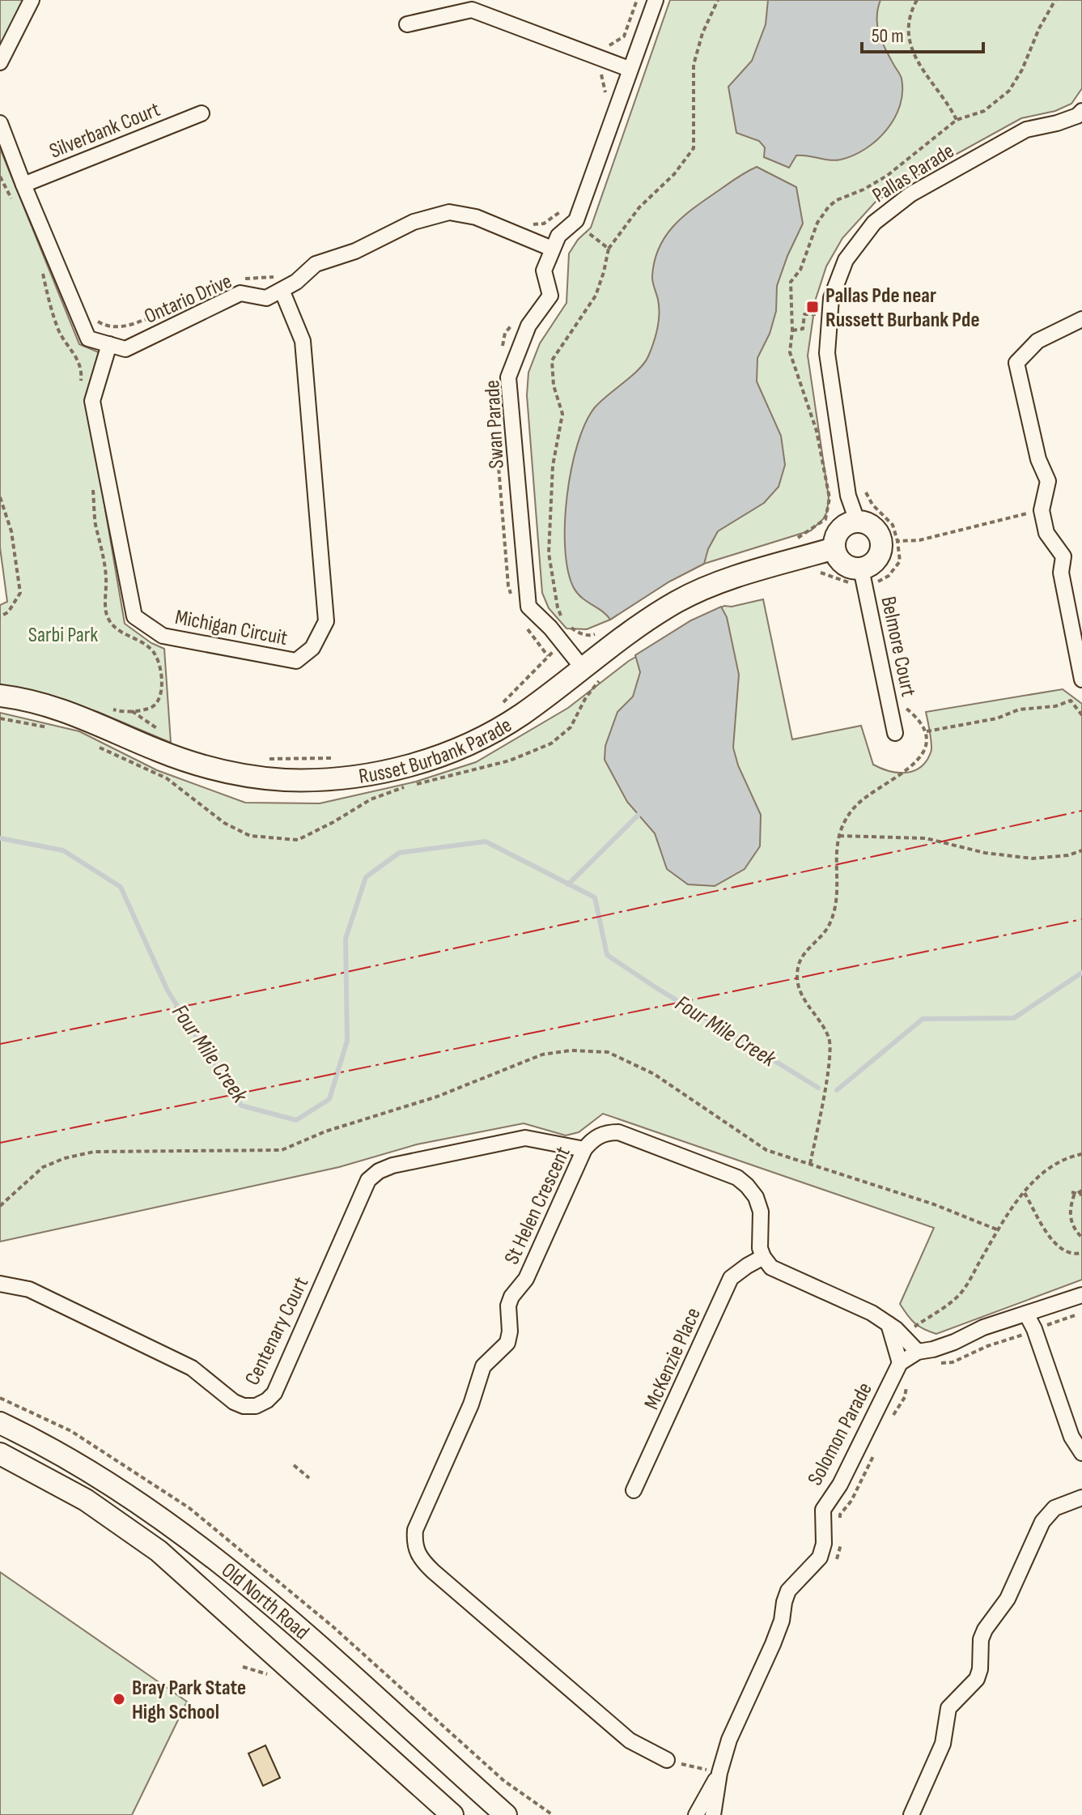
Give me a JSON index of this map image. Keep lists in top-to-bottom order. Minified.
{"streets":{"main road":["Russet Burbank Parade","Old North Road"],"street":["Silverbank Court","Pallas Parade","Ontario Drive","Swan Parade","Michigan Circuit","Belmore Court","St Helen Crescent","Centenary Court","McKenzie Place","Solomon Parade"]},"crossings":[["Pallas Parade","Belmore Court"],["Pallas Parade","Russet Burbank Parade"],["Ontario Drive","Swan Parade"],["Ontario Drive","Michigan Circuit"],["Swan Parade","Russet Burbank Parade"],["Belmore Court","Russet Burbank Parade"],["St Helen Crescent","Centenary Court"],["St Helen Crescent","McKenzie Place"]],"water":["Four Mile Creek"],"parks":["Sarbi Park"],"places":{"transit":["Pallas Pde near Russett Burbank Pde"],"other":["Bray Park State High School"]},"scale_bar":"50 m"}
